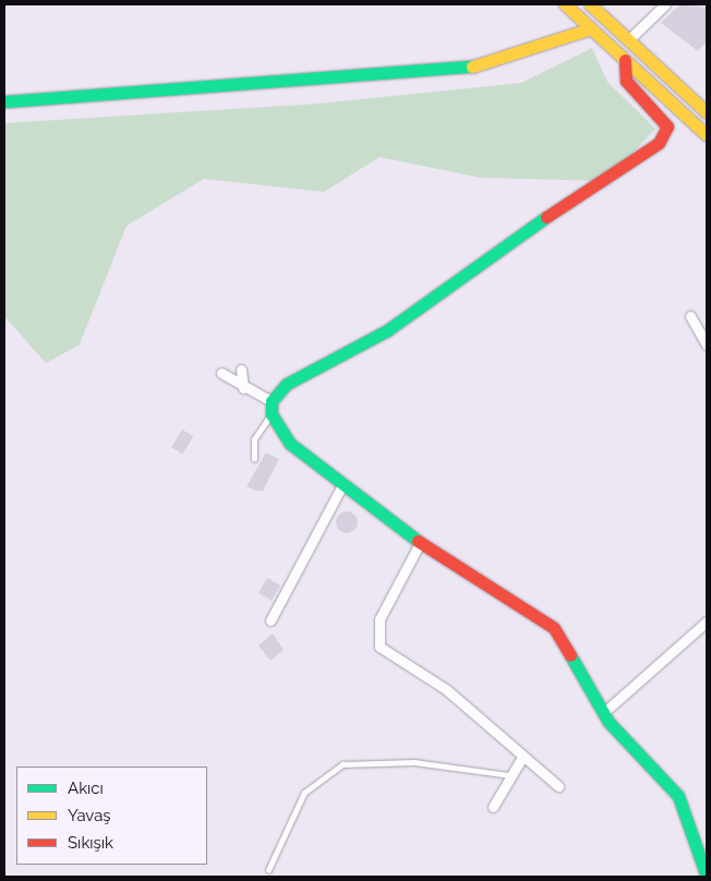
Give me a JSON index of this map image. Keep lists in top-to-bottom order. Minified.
{"legend":["Akıcı","Yavaş","Sıkışık"]}
